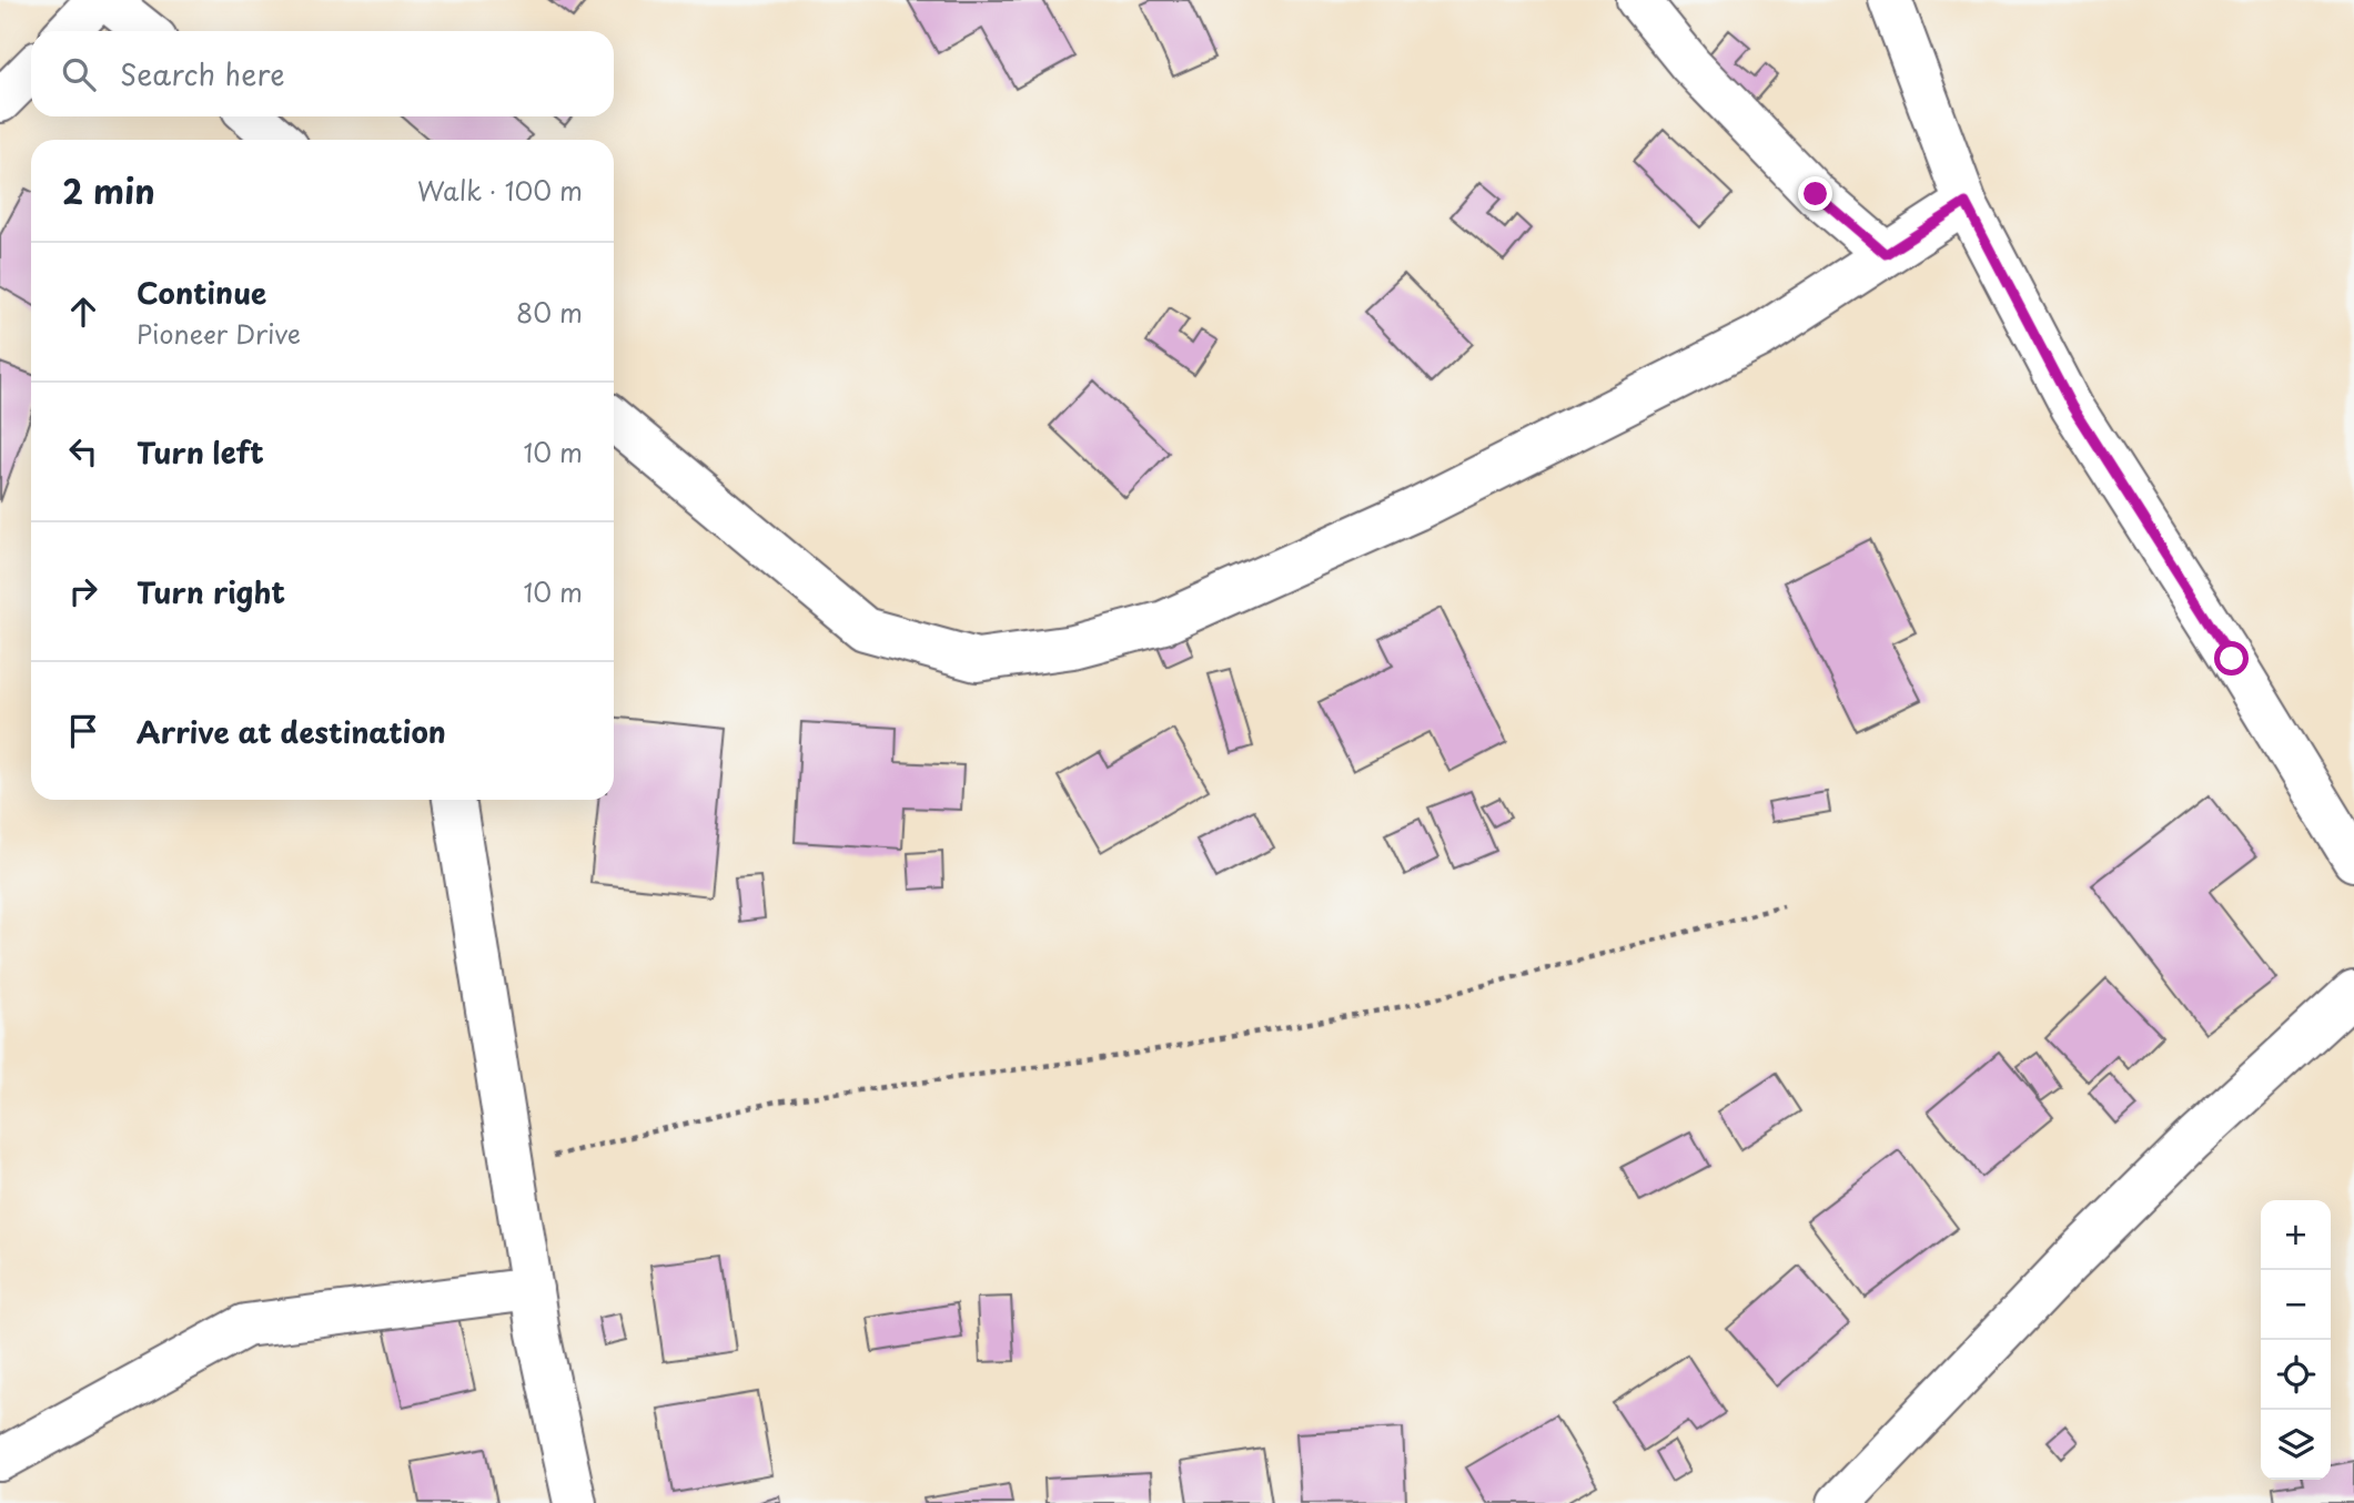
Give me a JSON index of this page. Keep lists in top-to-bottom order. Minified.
{"page":{"search":"Search here","heading":["2 min","Walk · 100 m"],"list":[["Continue","Pioneer Drive","80 m"],["Turn left","10 m"],["Turn right","10 m"],"Arrive at destination"],"map_buttons":["+","−"]}}
